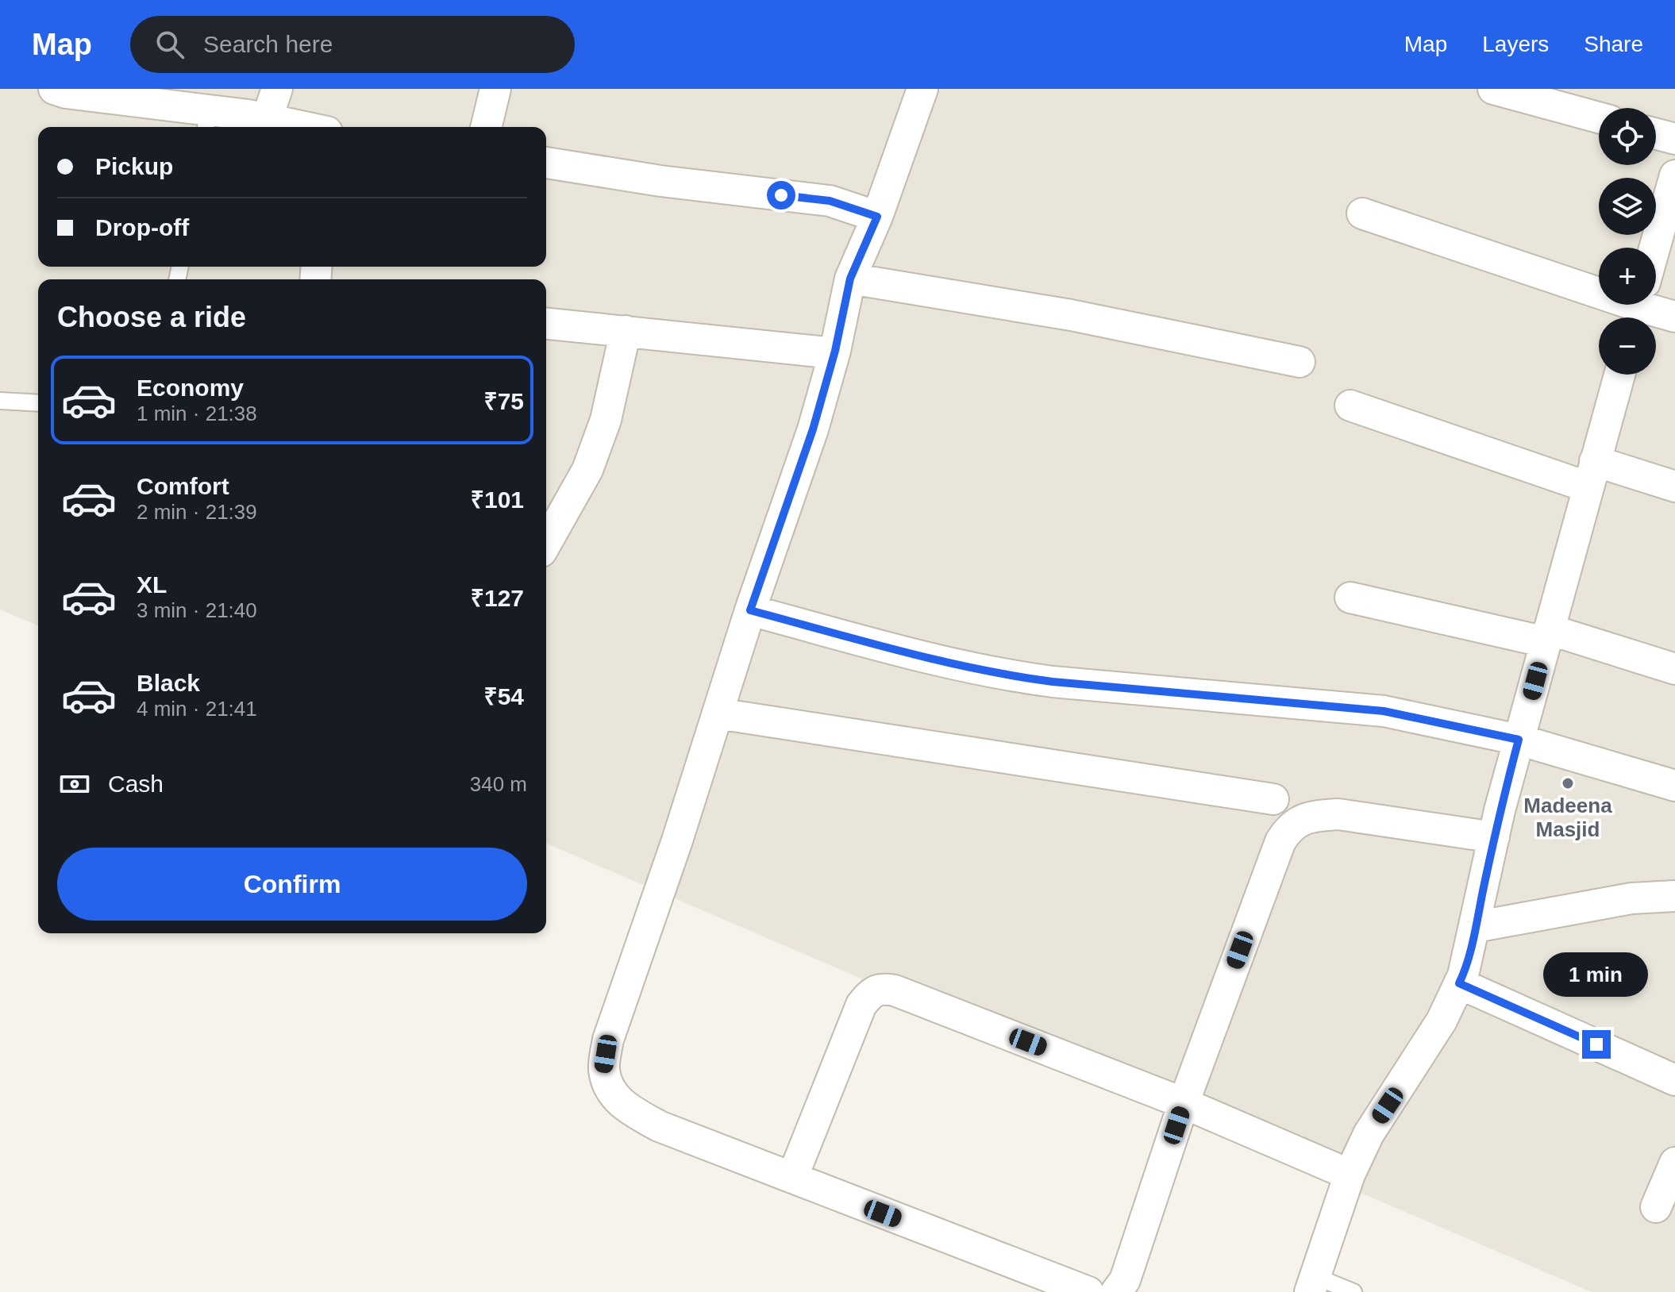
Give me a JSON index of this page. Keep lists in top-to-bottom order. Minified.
{"places":["Madeena Masjid"],"page":{"header":"Map","search":"Search here","nav":["Map","Layers","Share"],"map_buttons":["+","−"],"banner":["Pickup","Drop-off"],"heading":"Choose a ride","list":[{"name":"Economy","note":"1 min · 21:38","value":"₹75"},{"name":"Comfort","note":"2 min · 21:39","value":"₹101"},{"name":"XL","note":"3 min · 21:40","value":"₹127"},{"name":"Black","note":"4 min · 21:41","value":"₹54"}],"pay":["Cash","340 m"],"buttons":"Confirm","bubble":"1 min"}}
